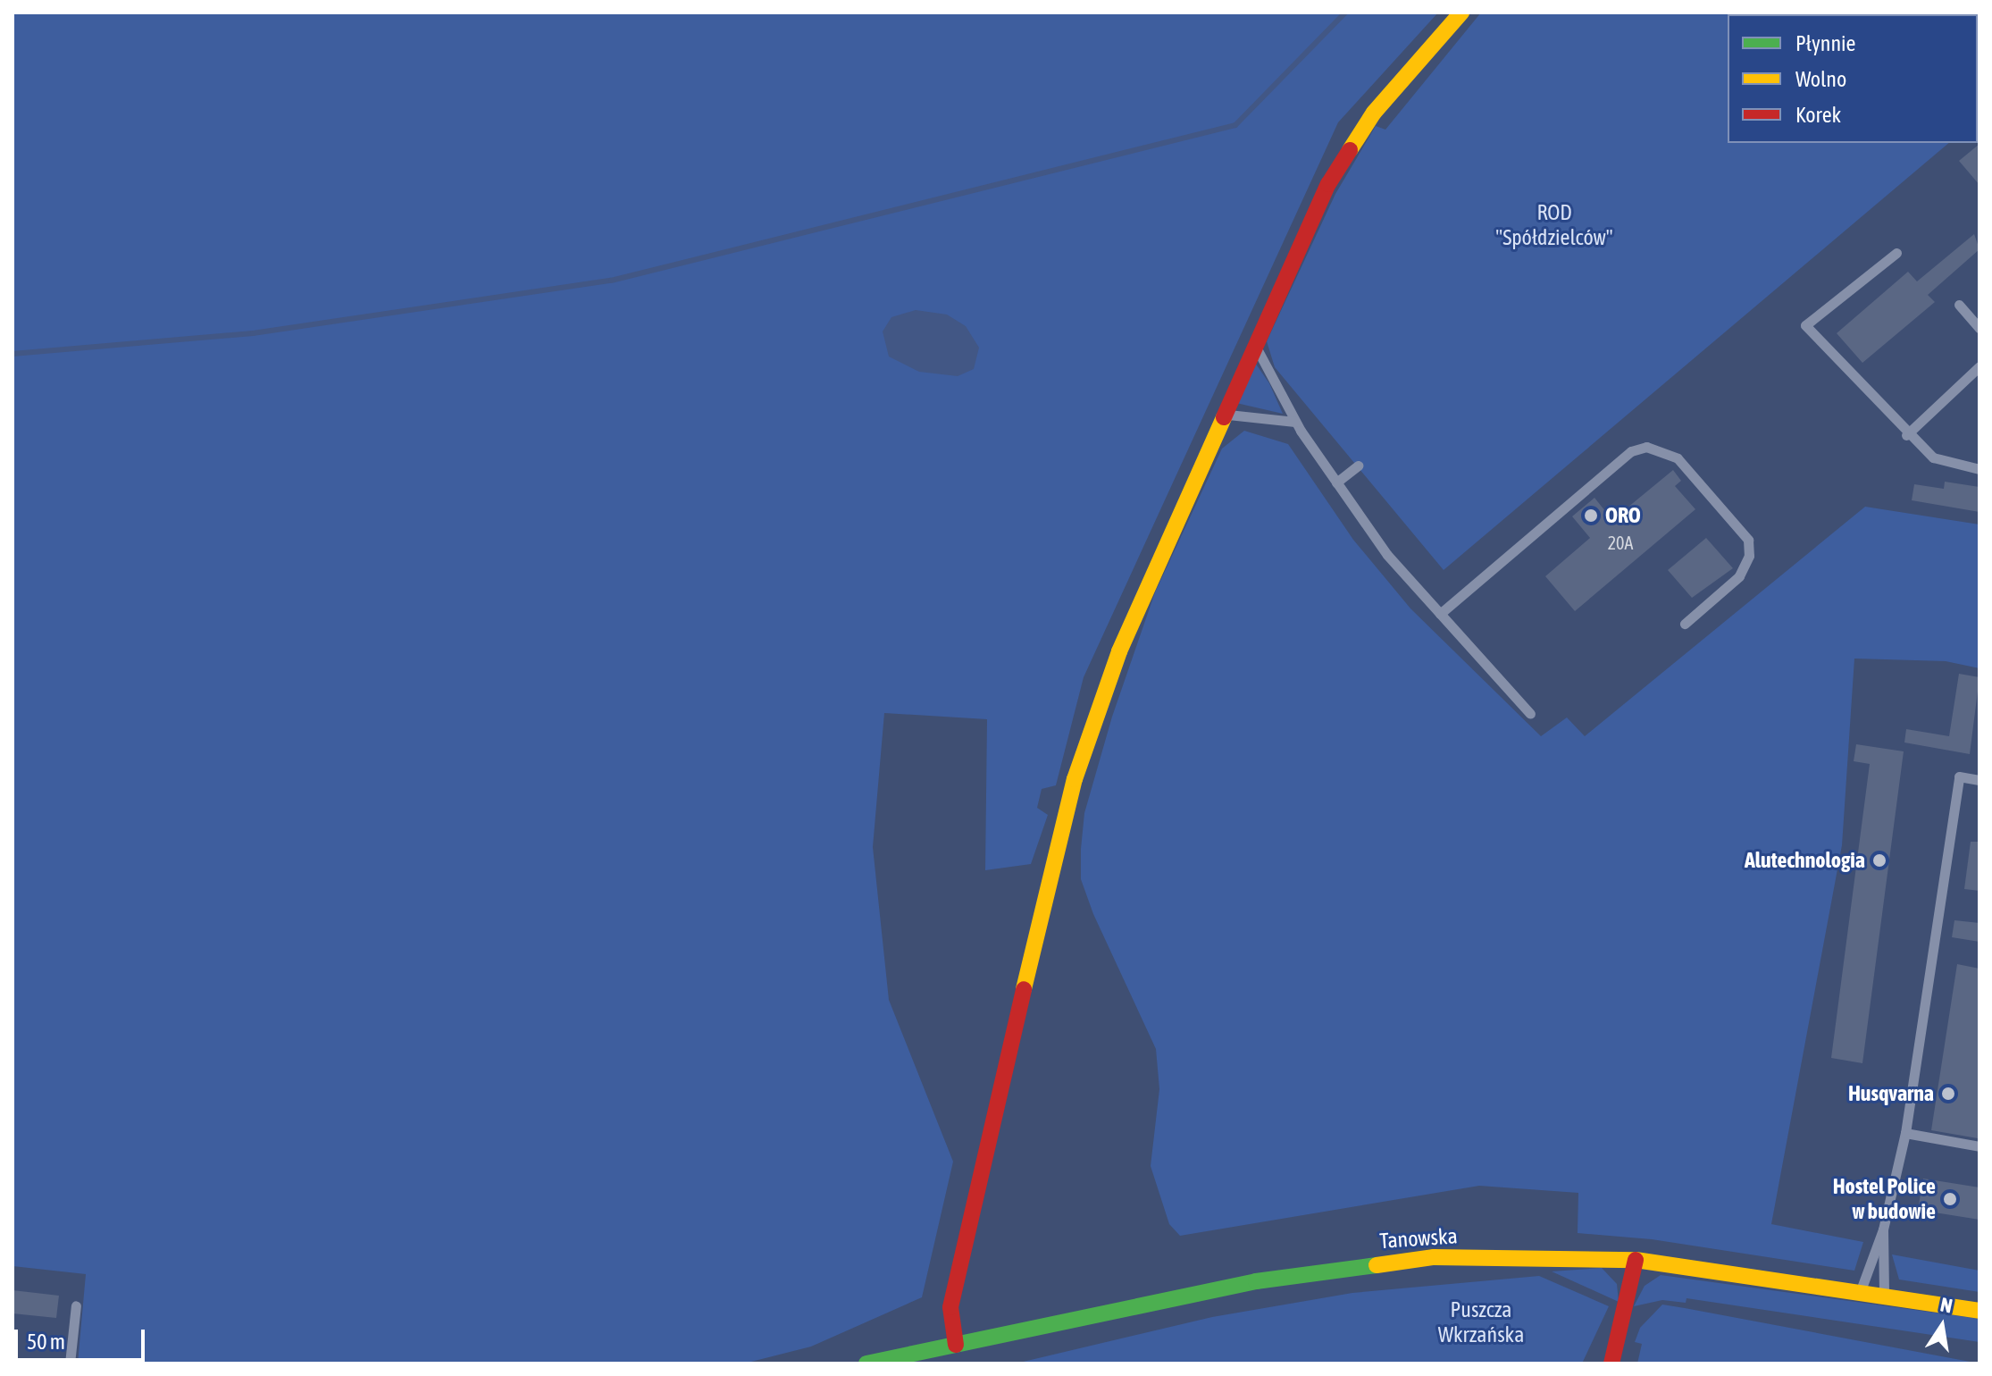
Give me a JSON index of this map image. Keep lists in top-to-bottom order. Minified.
{"streets":{"street":["Tanowska"]},"parks":["ROD \"Spółdzielców\"","Puszcza Wkrzańska"],"places":["ORO","Alutechnologia","Husqvarna","Hostel Police w budowie"],"house_numbers":["20A"],"legend":["Płynnie","Wolno","Korek"],"scale_bar":"50 m","north":"top"}
